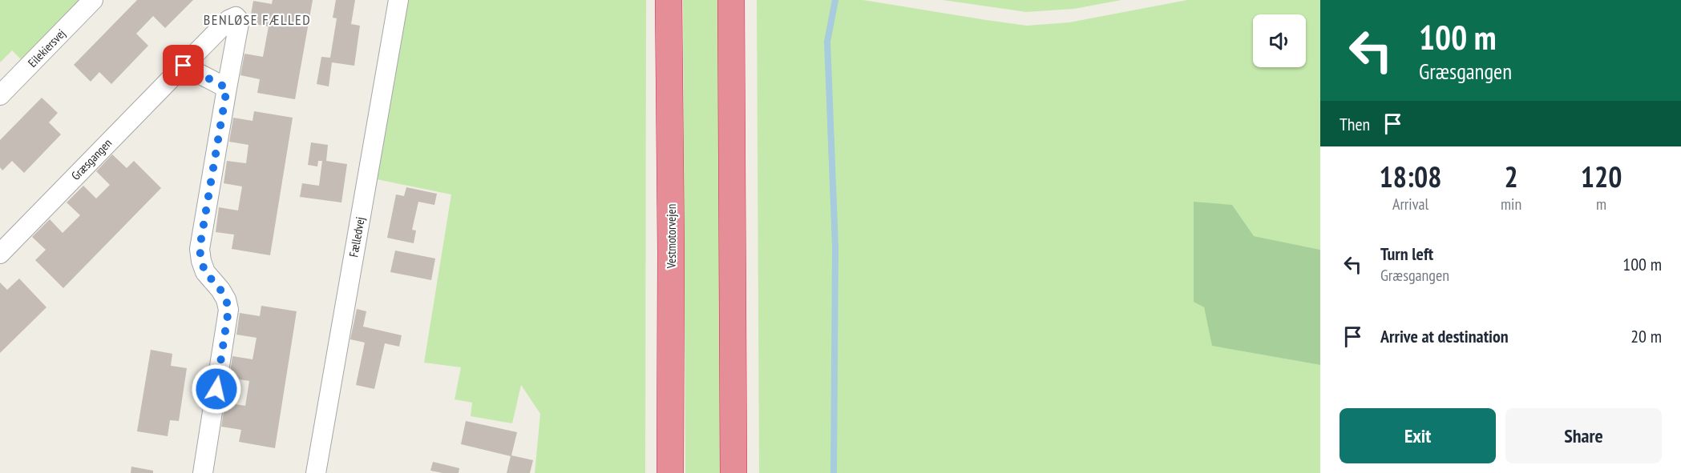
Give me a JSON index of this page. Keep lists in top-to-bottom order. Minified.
{"streets":{"highway":["Vestmotorvejen"],"street":["Eilekiersvej","Græsgangen","Fælledvej"]},"districts":["BENLØSE FÆLLED"],"page":{"turn":["100 m","Græsgangen"],"then":"Then","eta":["18:08","Arrival","2","min","120","m"],"list":[{"name":"Turn left","note":"Græsgangen","value":"100 m"},{"name":"Arrive at destination","value":"20 m"}],"buttons":["Exit","Share"]}}
